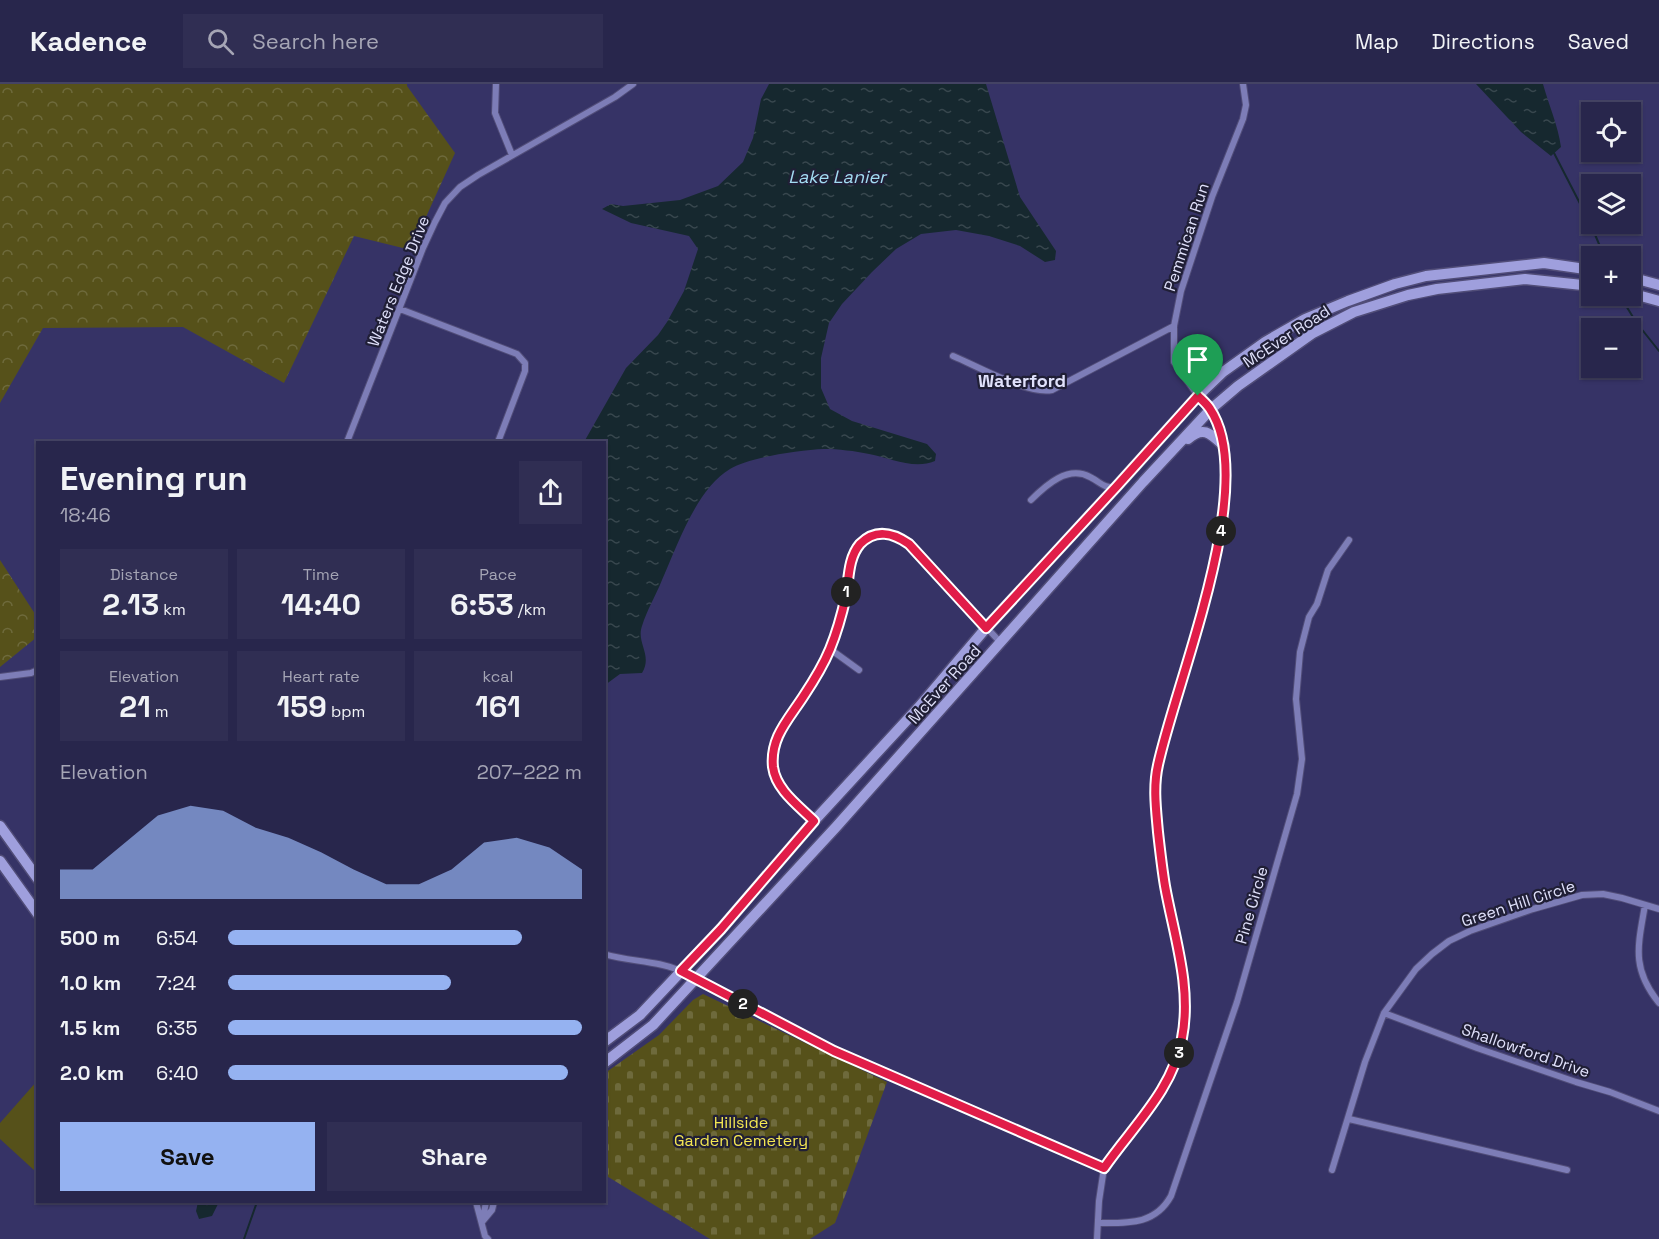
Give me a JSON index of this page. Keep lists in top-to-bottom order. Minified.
{"streets":{"main road":["McEver Road"],"street":["Pemmican Run","Waters Edge Drive","Green Hill Circle","Pine Circle","Shallowford Drive"]},"crossings":[["Pemmican Run","McEver Road"],["Green Hill Circle","Shallowford Drive"]],"districts":["Waterford"],"water":["Lake Lanier"],"parks":["Hillside Garden Cemetery"],"page":{"header":"Kadence","search":"Search here","nav":["Map","Directions","Saved"],"map_buttons":["+","−"],"heading":["Evening run","18:46"],"pins":["4","1","2","3"],"stats":[["Distance","2.13 km"],["Time","14:40"],["Pace","6:53 /km"],["Elevation","21 m"],["Heart rate","159 bpm"],["kcal","161"]],"chart":["Elevation","207–222 m"],"list":[{"name":"500 m","note":"6:54"},{"name":"1.0 km","note":"7:24"},{"name":"1.5 km","note":"6:35"},{"name":"2.0 km","note":"6:40"}],"buttons":["Save","Share"]}}
